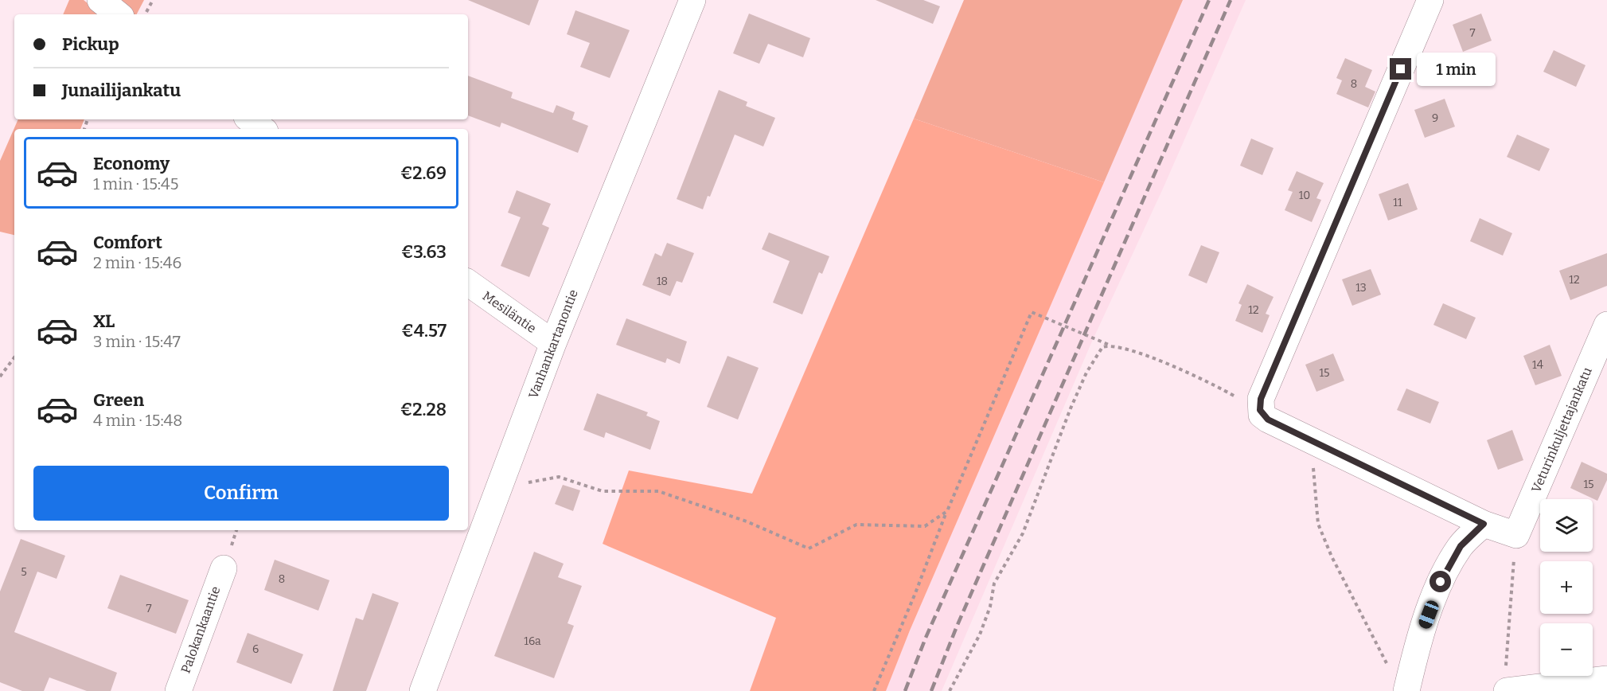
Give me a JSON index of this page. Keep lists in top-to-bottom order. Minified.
{"streets":{"street":["Mesiläntie","Vanhankartanontie","Veturinkuljettajankatu","Palokankaantie"]},"crossings":[["Mesiläntie","Vanhankartanontie"]],"house_numbers":["7","8","9","10","11","12","18","13","12","14","15","15","5","8","7","16a","6"],"page":{"banner":["Pickup","Junailijankatu"],"bubble":"1 min","list":[{"name":"Economy","note":"1 min · 15:45","value":"€2.69"},{"name":"Comfort","note":"2 min · 15:46","value":"€3.63"},{"name":"XL","note":"3 min · 15:47","value":"€4.57"},{"name":"Green","note":"4 min · 15:48","value":"€2.28"}],"buttons":"Confirm","map_buttons":["+","−"]}}
